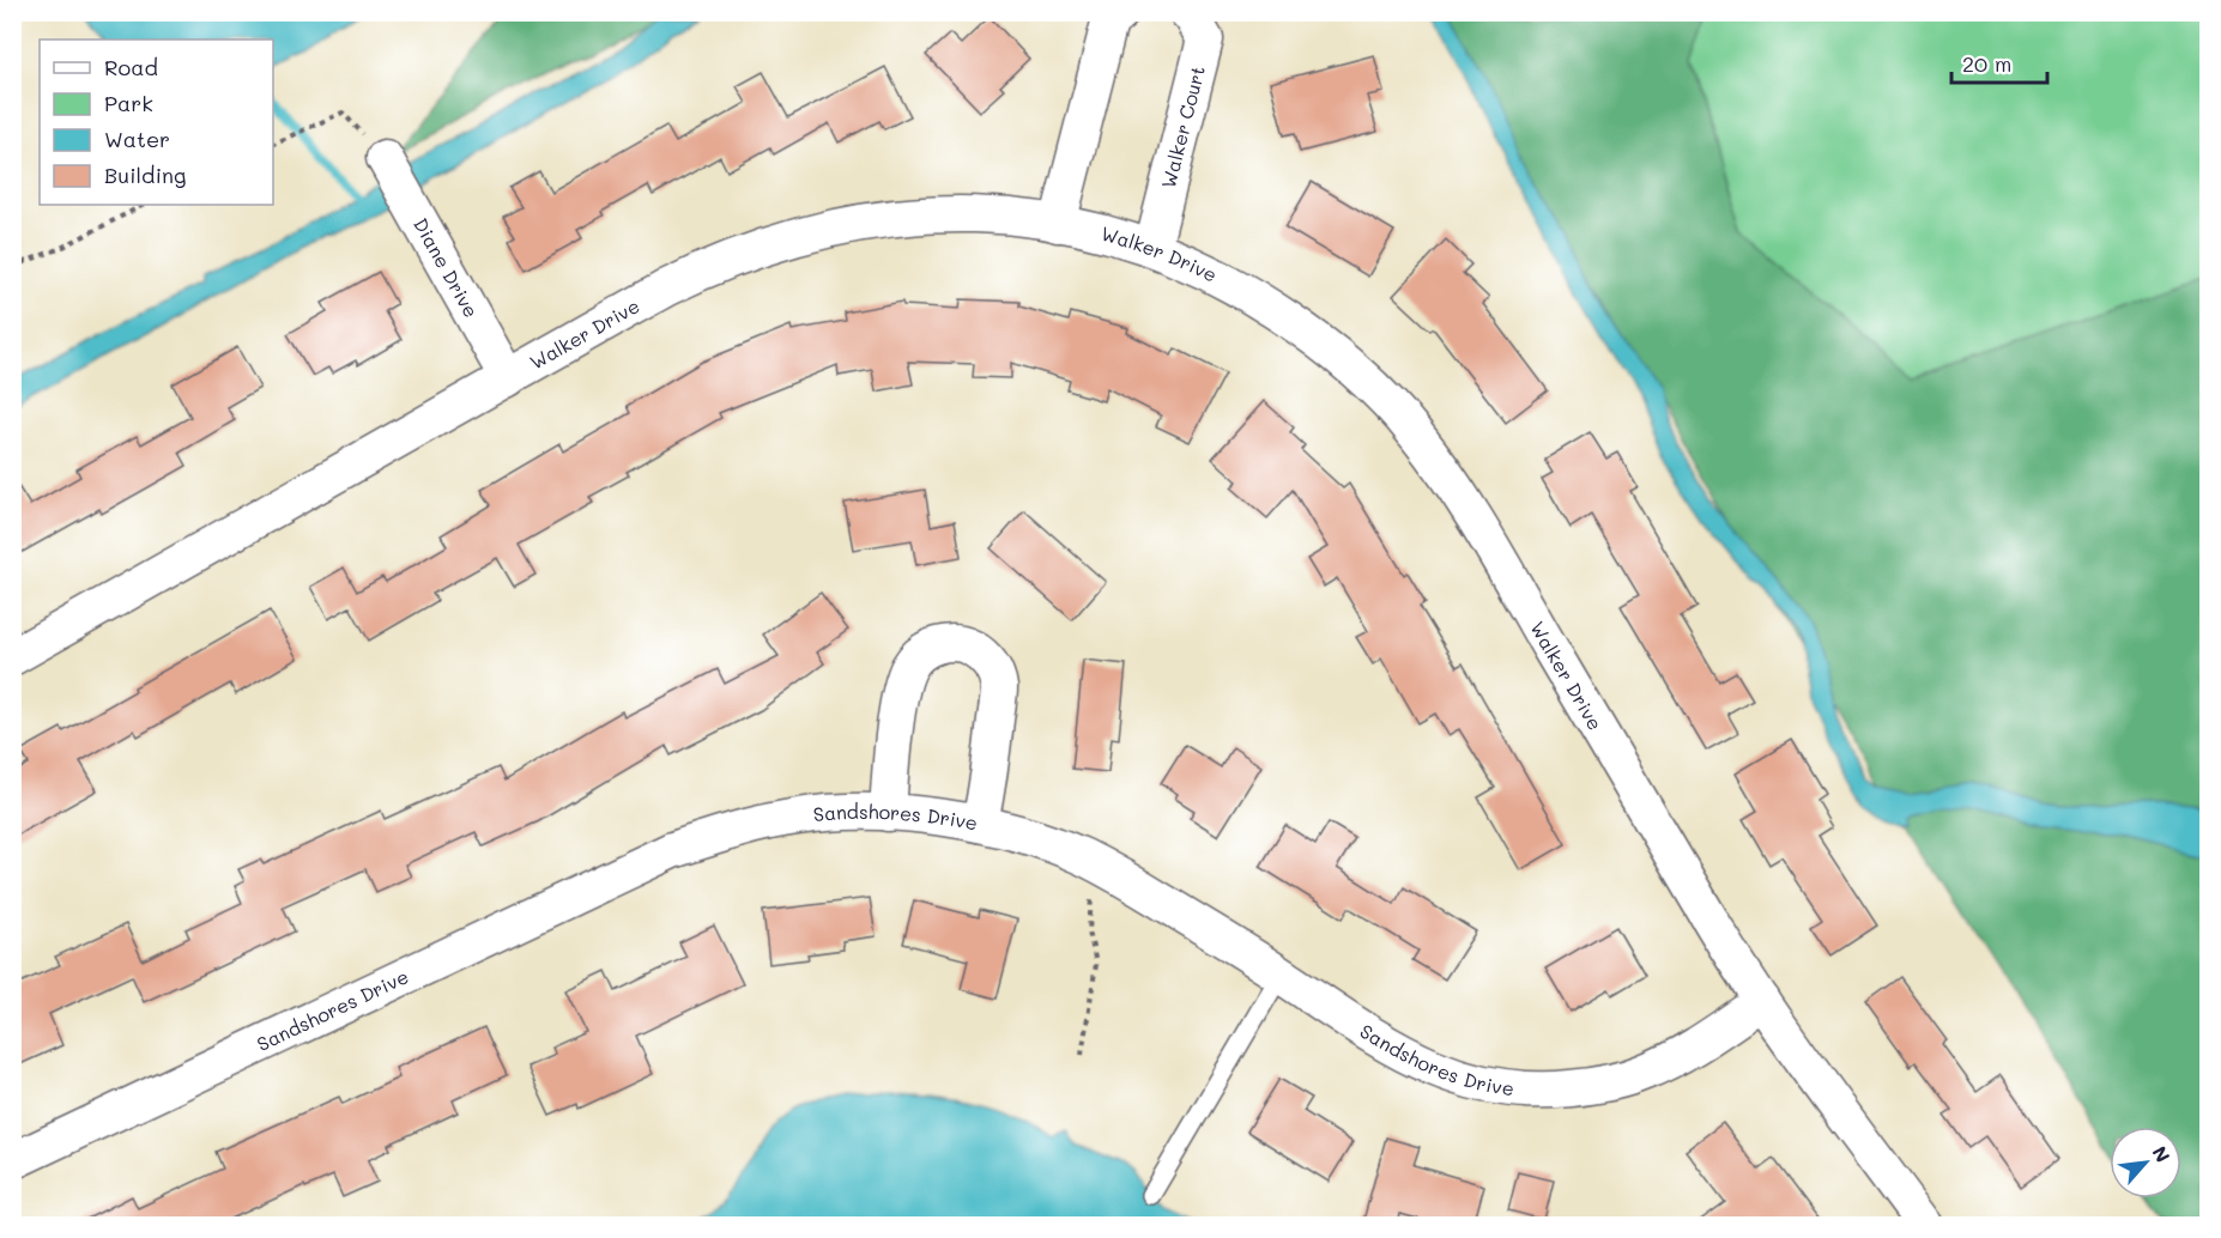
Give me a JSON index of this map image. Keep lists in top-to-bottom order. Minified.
{"streets":{"street":["Walker Court","Walker Drive","Diane Drive","Sandshores Drive"]},"crossings":[["Walker Court","Walker Drive"],["Walker Drive","Diane Drive"],["Walker Drive","Sandshores Drive"]],"legend":["Road","Park","Water","Building"],"scale_bar":"20 m","north":"top right"}
